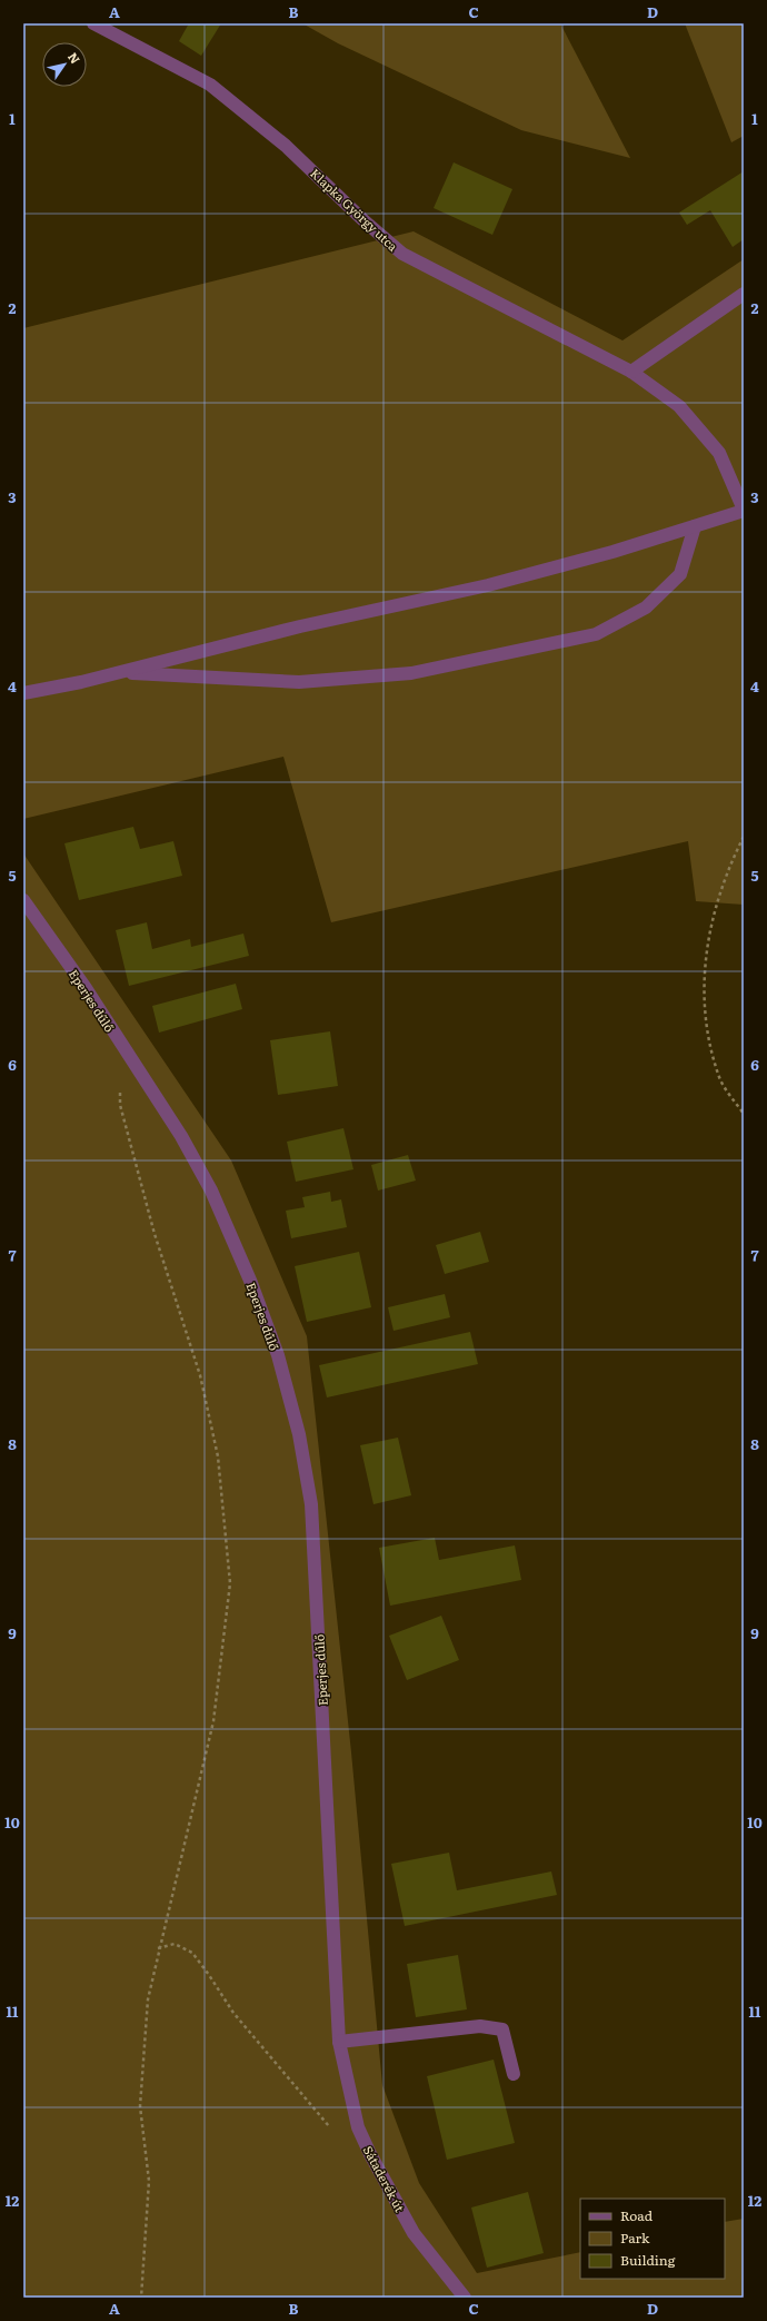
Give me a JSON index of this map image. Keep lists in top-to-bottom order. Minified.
{"streets":{"street":["Klapka György utca","Eperjes dűlő","Sátaderék út"]},"crossings":[["Eperjes dűlő","Sátaderék út"]],"legend":["Road","Park","Building"],"north":"top right","grid":{"columns":["A","B","C","D"],"rows":["1","2","3","4","5","6","7","8","9","10","11","12"]}}
